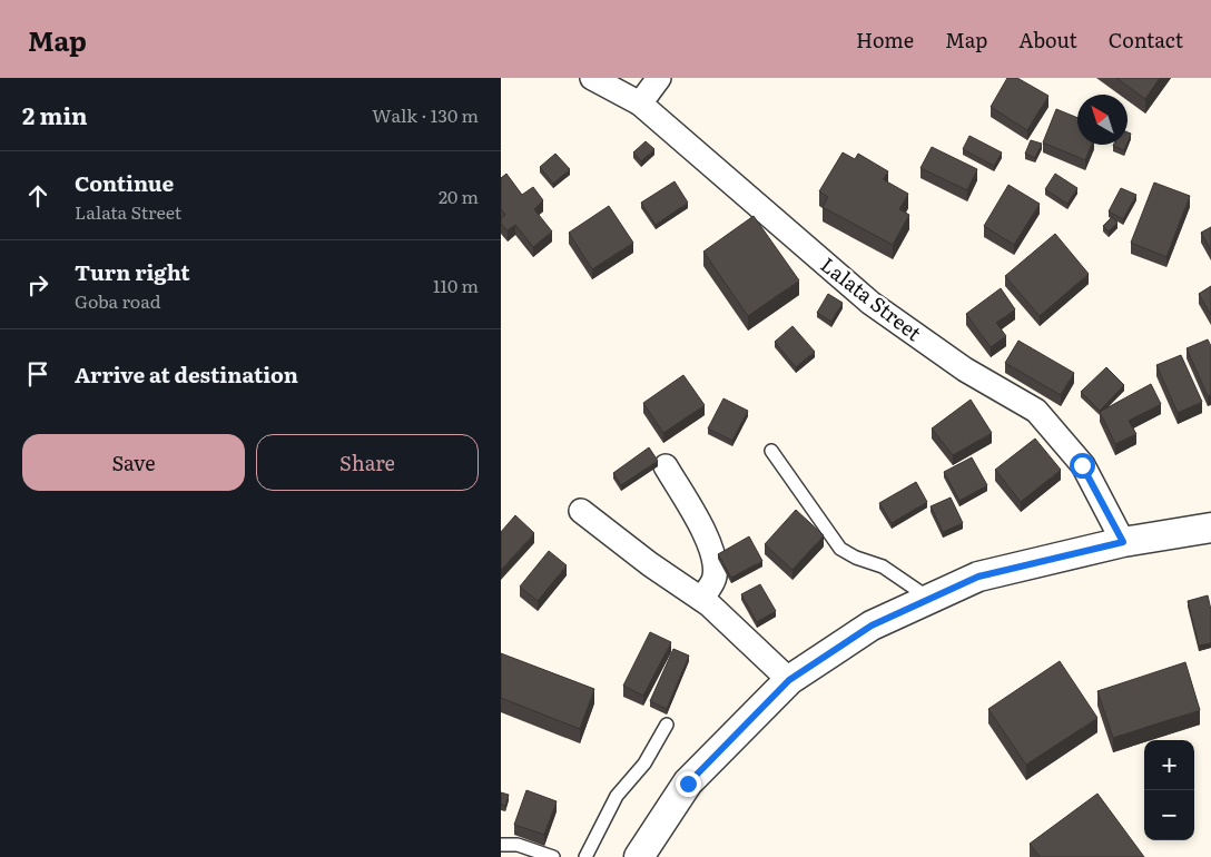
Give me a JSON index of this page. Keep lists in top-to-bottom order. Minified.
{"streets":{"street":["Lalata Street"]},"north":"top left","page":{"header":"Map","nav":["Home","Map","About","Contact"],"heading":["2 min","Walk · 130 m"],"list":[["Continue","Lalata Street","20 m"],["Turn right","Goba road","110 m"],"Arrive at destination"],"buttons":["Save","Share"],"map_buttons":["+","−"]}}
